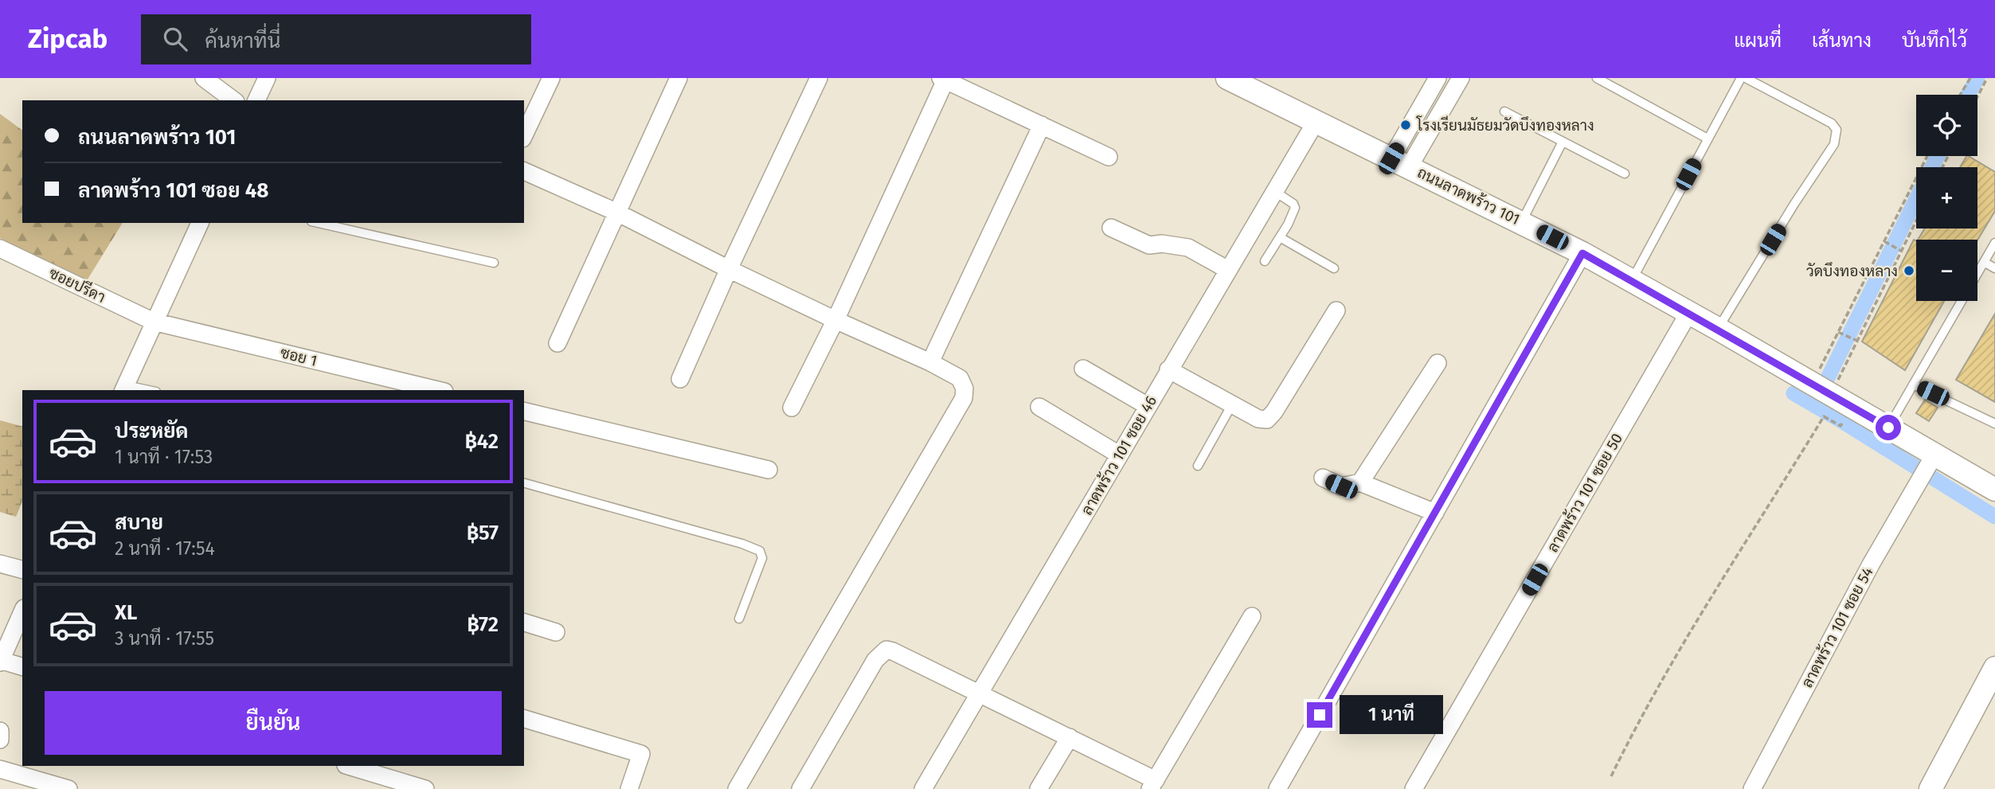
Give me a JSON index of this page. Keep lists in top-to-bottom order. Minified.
{"streets":{"street":["ถนนลาดพร้าว 101","ซอยปรีดา","ซอย 1","ลาดพร้าว 101 ซอย 46","ลาดพร้าว 101 ซอย 50","ลาดพร้าว 101 ซอย 54"]},"crossings":[["ถนนลาดพร้าว 101","ลาดพร้าว 101 ซอย 46"],["ถนนลาดพร้าว 101","ลาดพร้าว 101 ซอย 50"],["ถนนลาดพร้าว 101","ลาดพร้าว 101 ซอย 54"],["ซอยปรีดา","ซอย 1"]],"places":["โรงเรียนมัธยมวัดบึงทองหลาง","วัดบึงทองหลาง"],"page":{"header":"Zipcab","search":"ค้นหาที่นี่","nav":["แผนที่","เส้นทาง","บันทึกไว้"],"map_buttons":["+","−"],"banner":["ถนนลาดพร้าว 101","ลาดพร้าว 101 ซอย 48"],"list":[{"name":"ประหยัด","note":"1 นาที · 17:53","value":"฿42"},{"name":"สบาย","note":"2 นาที · 17:54","value":"฿57"},{"name":"XL","note":"3 นาที · 17:55","value":"฿72"}],"buttons":"ยืนยัน","bubble":"1 นาที"}}
